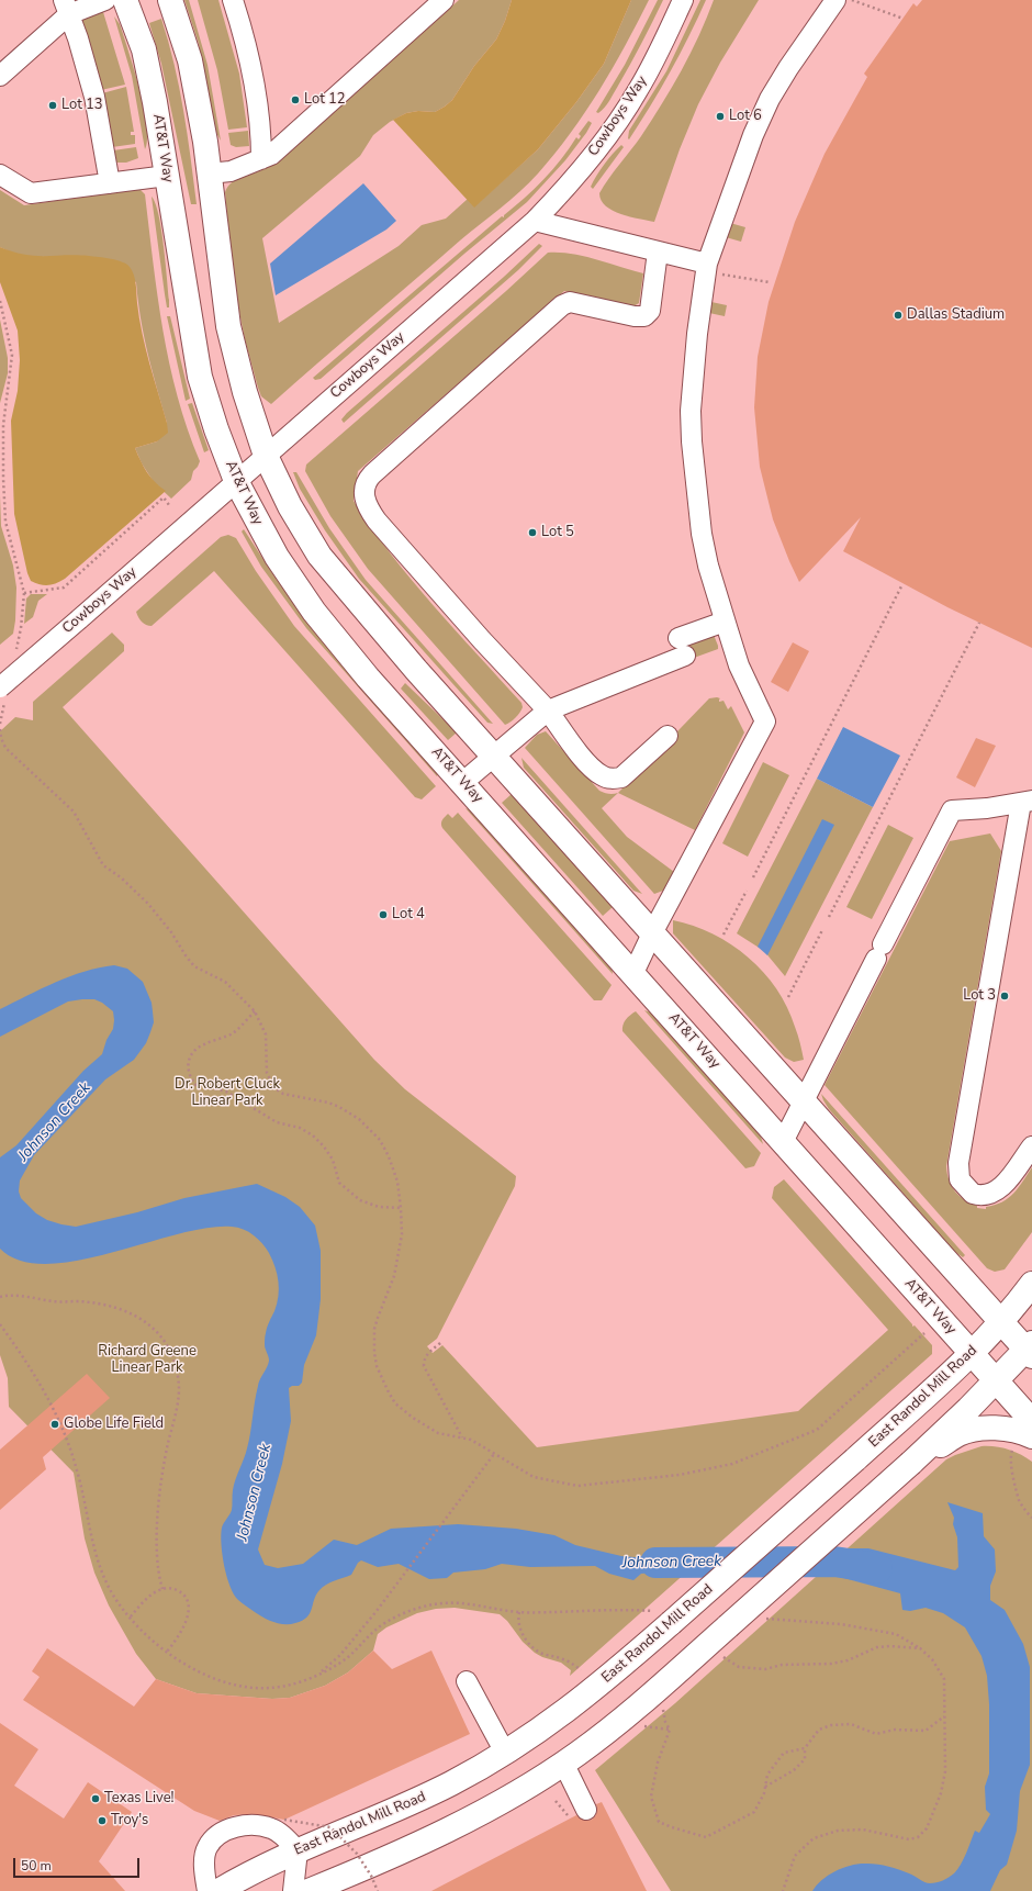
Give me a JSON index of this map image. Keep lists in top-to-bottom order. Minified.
{"streets":{"main road":["AT&T Way","East Randol Mill Road"],"street":["Cowboys Way"]},"crossings":[["Cowboys Way","AT&T Way"],["AT&T Way","East Randol Mill Road"]],"water":["Johnson Creek"],"parks":["Dr. Robert Cluck Linear Park","Richard Greene Linear Park"],"places":["Lot 12","Lot 13","Lot 6","Dallas Stadium","Lot 5","Lot 4","Lot 3","Globe Life Field","Texas Live!","Troy's"],"scale_bar":"50 m"}
